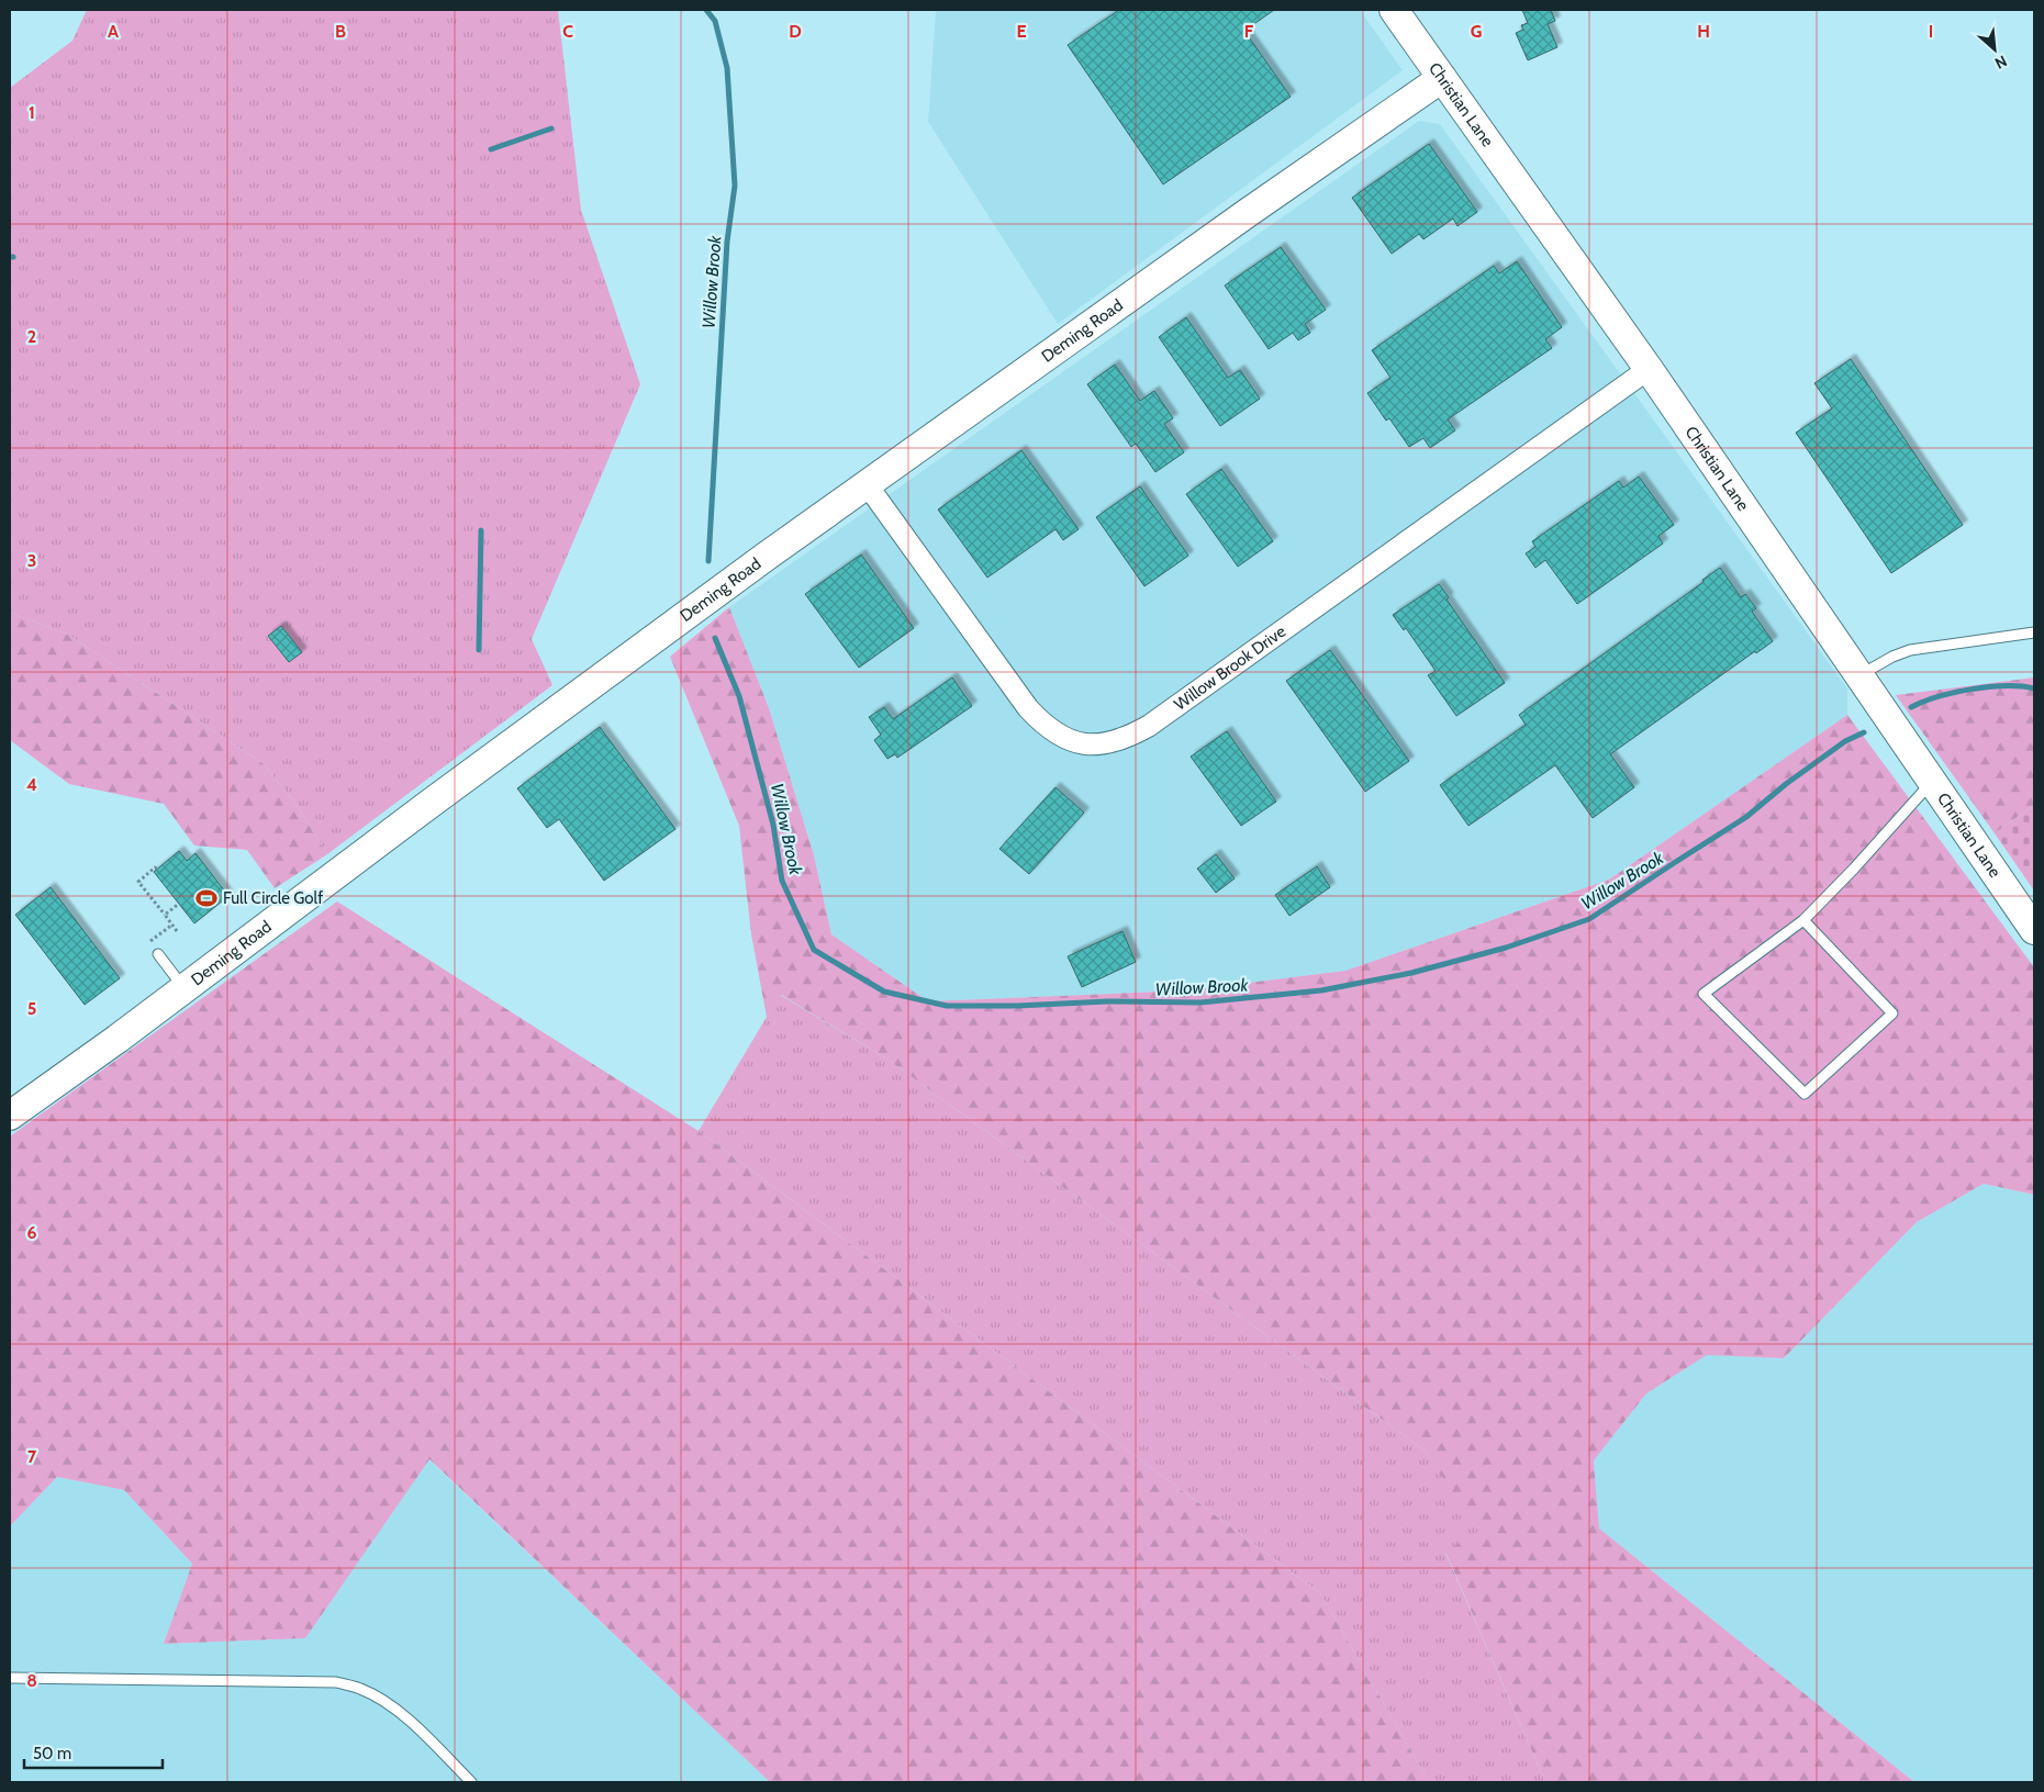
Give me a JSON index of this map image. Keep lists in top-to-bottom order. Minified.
{"streets":{"street":["Christian Lane","Deming Road","Willow Brook Drive"]},"crossings":[["Christian Lane","Deming Road"],["Christian Lane","Willow Brook Drive"],["Deming Road","Willow Brook Drive"]],"water":["Willow Brook"],"places":{"sports":["Full Circle Golf"]},"scale_bar":"50 m","north":"bottom right","grid":{"columns":["A","B","C","D","E","F","G","H","I"],"rows":["1","2","3","4","5","6","7","8"]}}
